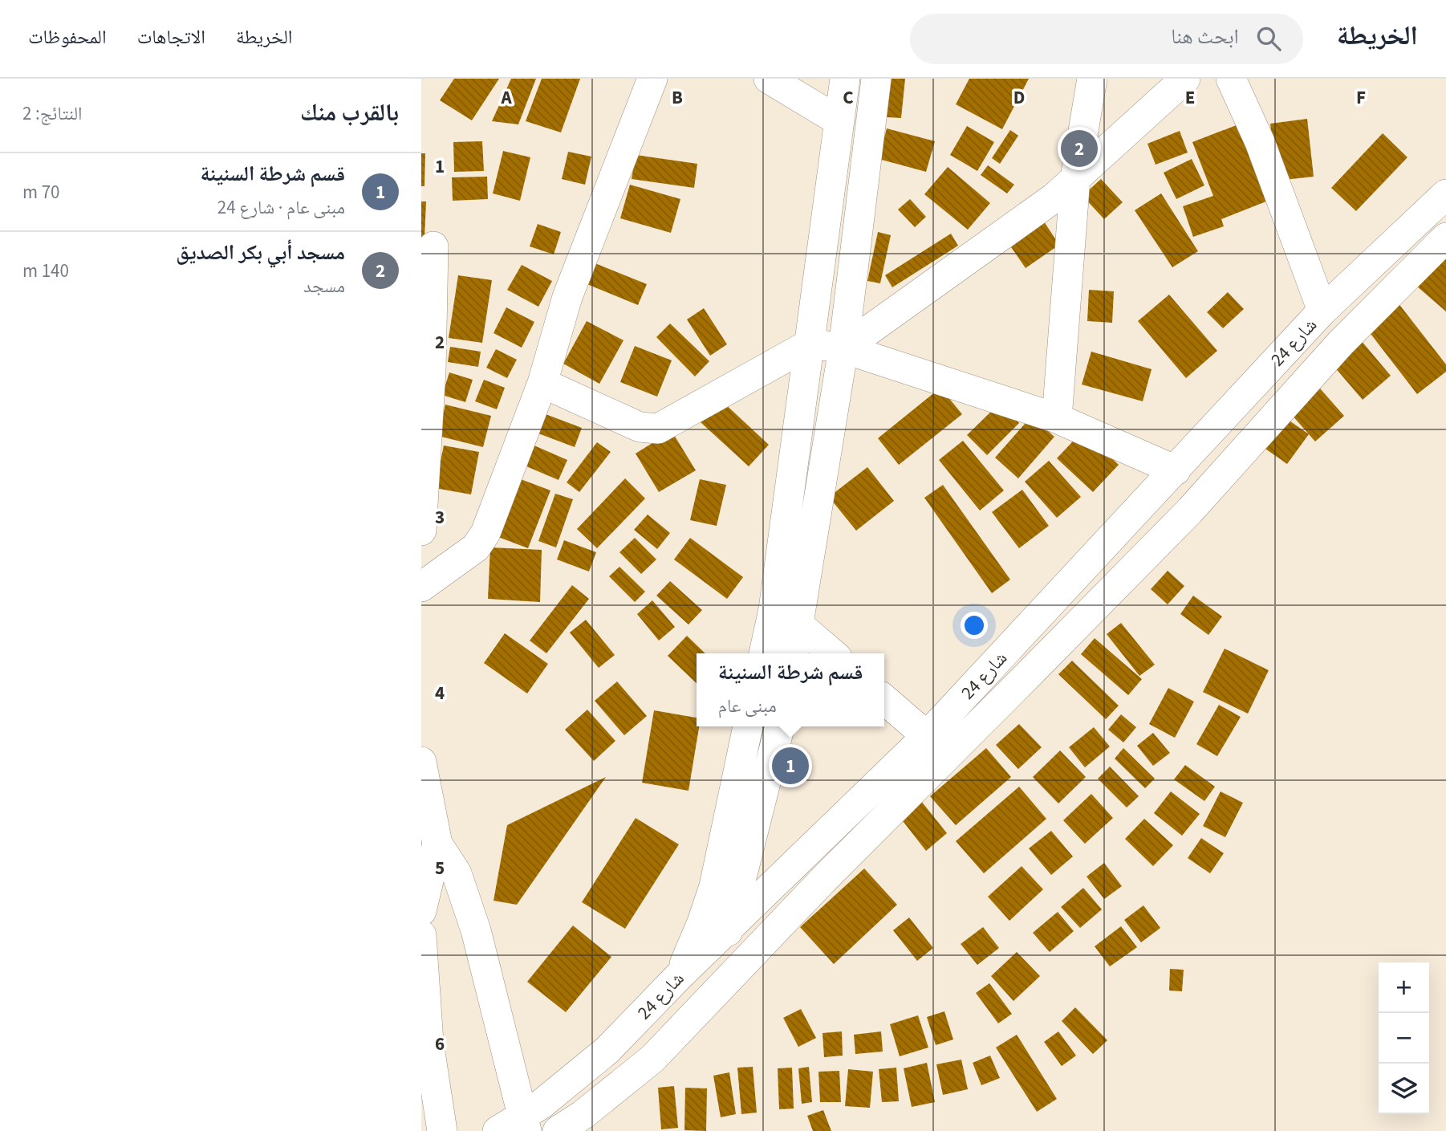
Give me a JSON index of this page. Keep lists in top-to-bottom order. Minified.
{"streets":{"street":["شارع 24"]},"page":{"header":"الخريطة","search":"ابحث هنا","nav":["الخريطة","الاتجاهات","المحفوظات"],"heading":["بالقرب منك","النتائج: 2"],"pins":["2","1"],"list":[{"mark":"1","name":"قسم شرطة السنينة","note":"مبنى عام · شارع 24","value":"70 m"},{"mark":"2","name":"مسجد أبي بكر الصديق","note":"مسجد","value":"140 m"}],"popup":["قسم شرطة السنينة","مبنى عام"],"map_buttons":["+","−"]},"grid":{"columns":["A","B","C","D","E","F"],"rows":["1","2","3","4","5","6"]}}
